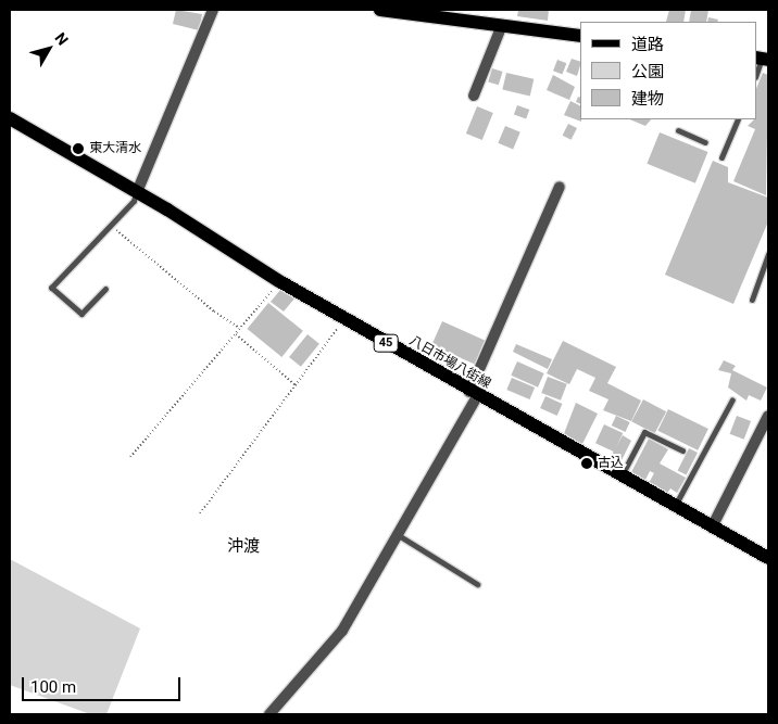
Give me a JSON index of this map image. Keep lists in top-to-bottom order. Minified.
{"streets":{"main road":["45","八日市場八街線"]},"districts":["沖渡"],"places":["東大清水","古込"],"legend":["道路","公園","建物"],"scale_bar":"100 m","north":"top right"}
